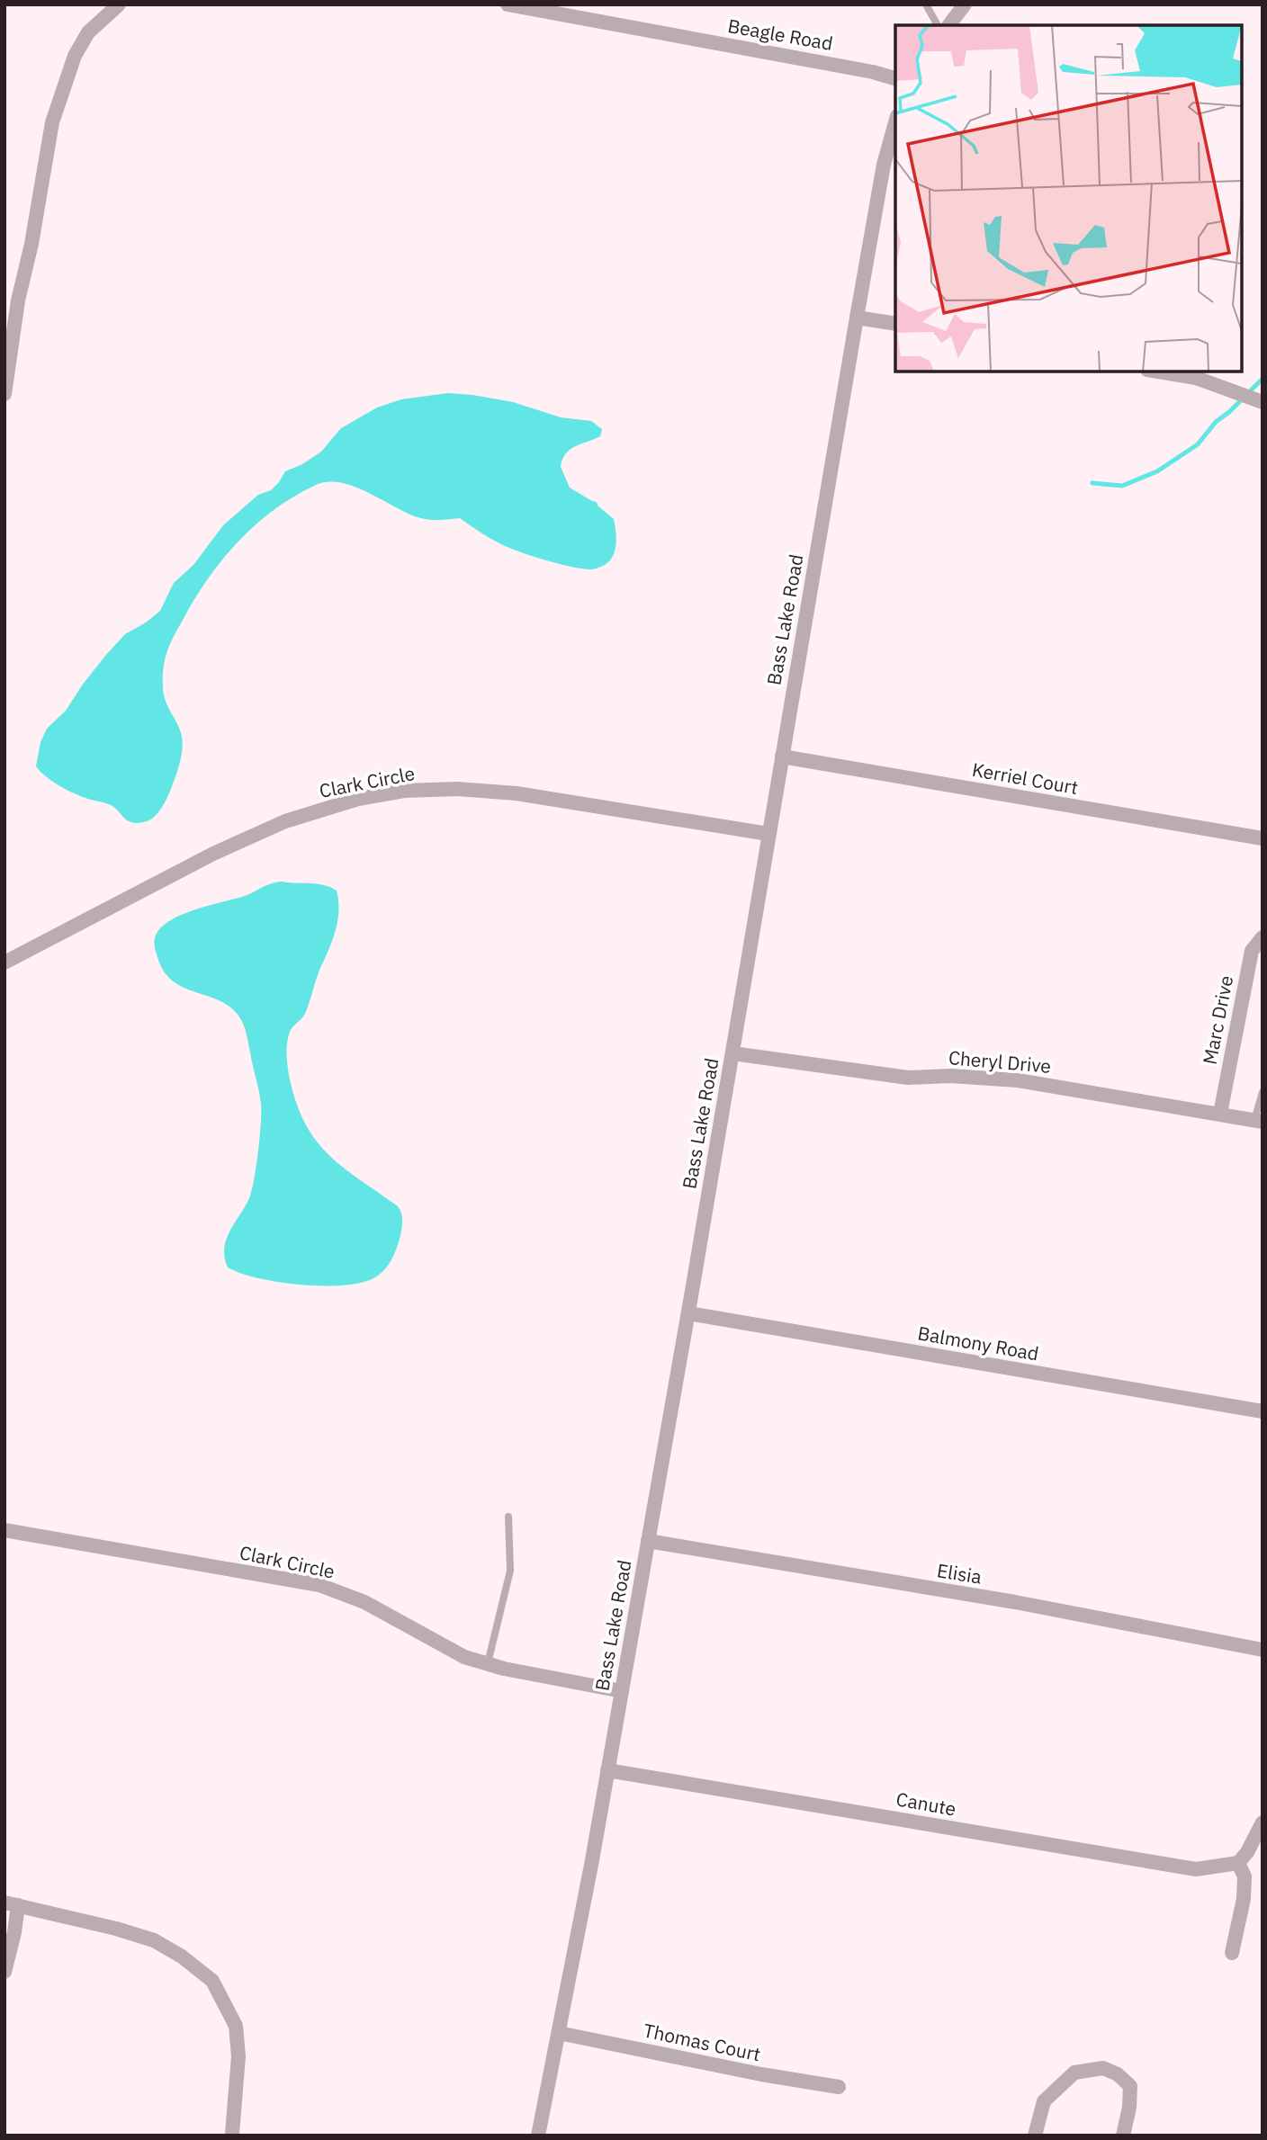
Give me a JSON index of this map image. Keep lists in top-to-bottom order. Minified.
{"streets":{"street":["Beagle Road","Bass Lake Road","Kerriel Court","Clark Circle","Marc Drive","Cheryl Drive","Balmony Road","Elisia","Canute","Thomas Court"]},"crossings":[["Bass Lake Road","Kerriel Court"],["Bass Lake Road","Clark Circle"],["Bass Lake Road","Cheryl Drive"],["Bass Lake Road","Balmony Road"],["Bass Lake Road","Elisia"],["Bass Lake Road","Canute"],["Bass Lake Road","Thomas Court"],["Marc Drive","Cheryl Drive"]]}
